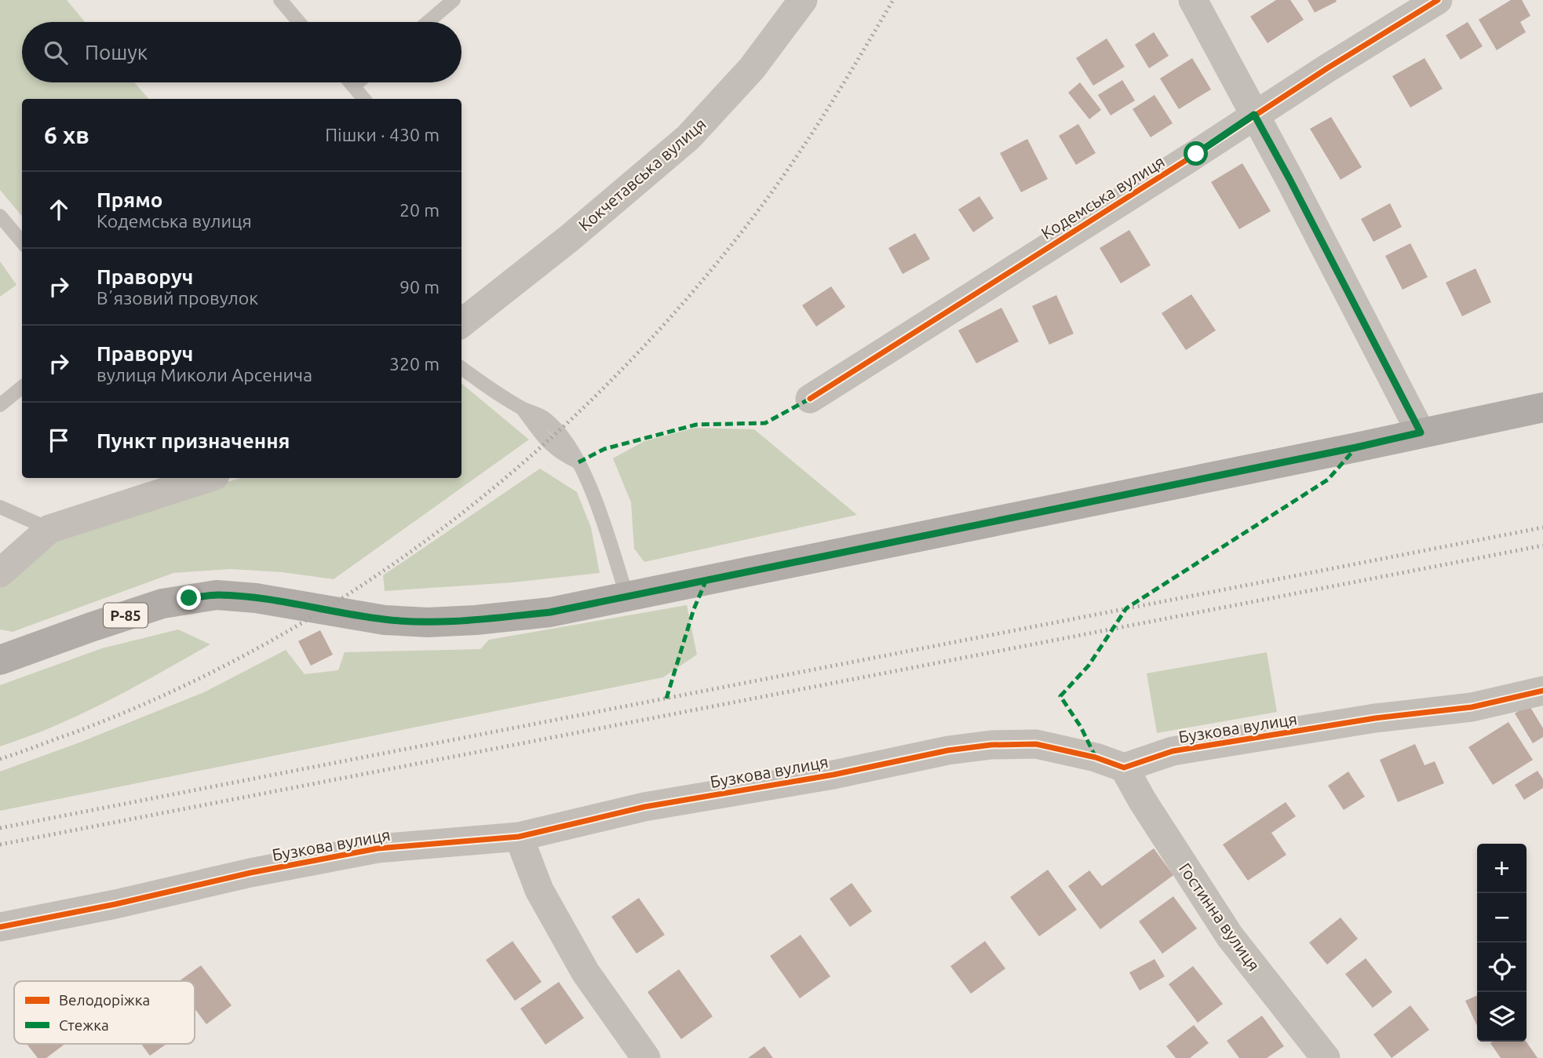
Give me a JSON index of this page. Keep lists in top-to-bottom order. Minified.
{"streets":{"main road":["Р-85"],"street":["Кокчетавська вулиця","Кодемська вулиця","Бузкова вулиця","Гостинна вулиця"]},"crossings":[["Бузкова вулиця","Гостинна вулиця"]],"legend":["Велодоріжка","Стежка"],"page":{"search":"Пошук","heading":["6 хв","Пішки · 430 m"],"list":[["Прямо","Кодемська вулиця","20 m"],["Праворуч","Вʼязовий провулок","90 m"],["Праворуч","вулиця Миколи Арсенича","320 m"],"Пункт призначення"],"map_buttons":["+","−"]}}
